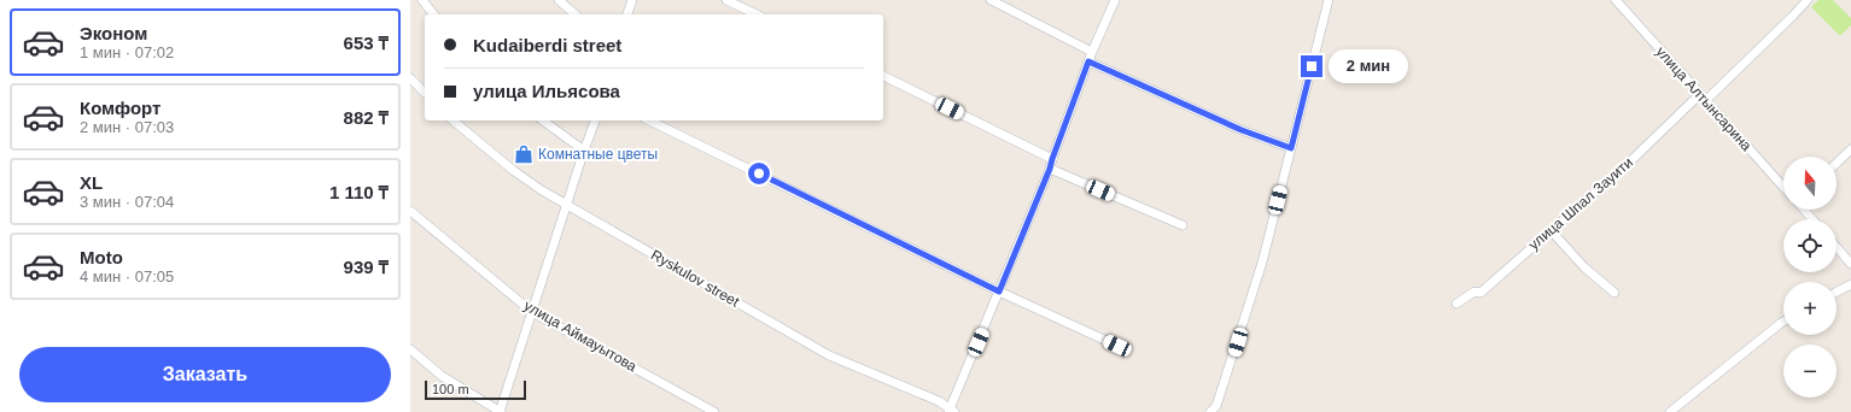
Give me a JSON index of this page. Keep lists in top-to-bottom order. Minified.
{"streets":{"street":["улица Алтынсарина","улица Шпал Зауити","Ryskulov street","улица Аймауытова"]},"crossings":[["улица Алтынсарина","улица Шпал Зауити"]],"places":{"shop":["Комнатные цветы"]},"scale_bar":"100 m","north":"top","page":{"list":[{"name":"Эконом","note":"1 мин · 07:02","value":"653 ₸"},{"name":"Комфорт","note":"2 мин · 07:03","value":"882 ₸"},{"name":"XL","note":"3 мин · 07:04","value":"1 110 ₸"},{"name":"Moto","note":"4 мин · 07:05","value":"939 ₸"}],"banner":["Kudaiberdi street","улица Ильясова"],"bubble":"2 мин","map_buttons":["+","−"],"buttons":"Заказать","scale":"100 m"}}
